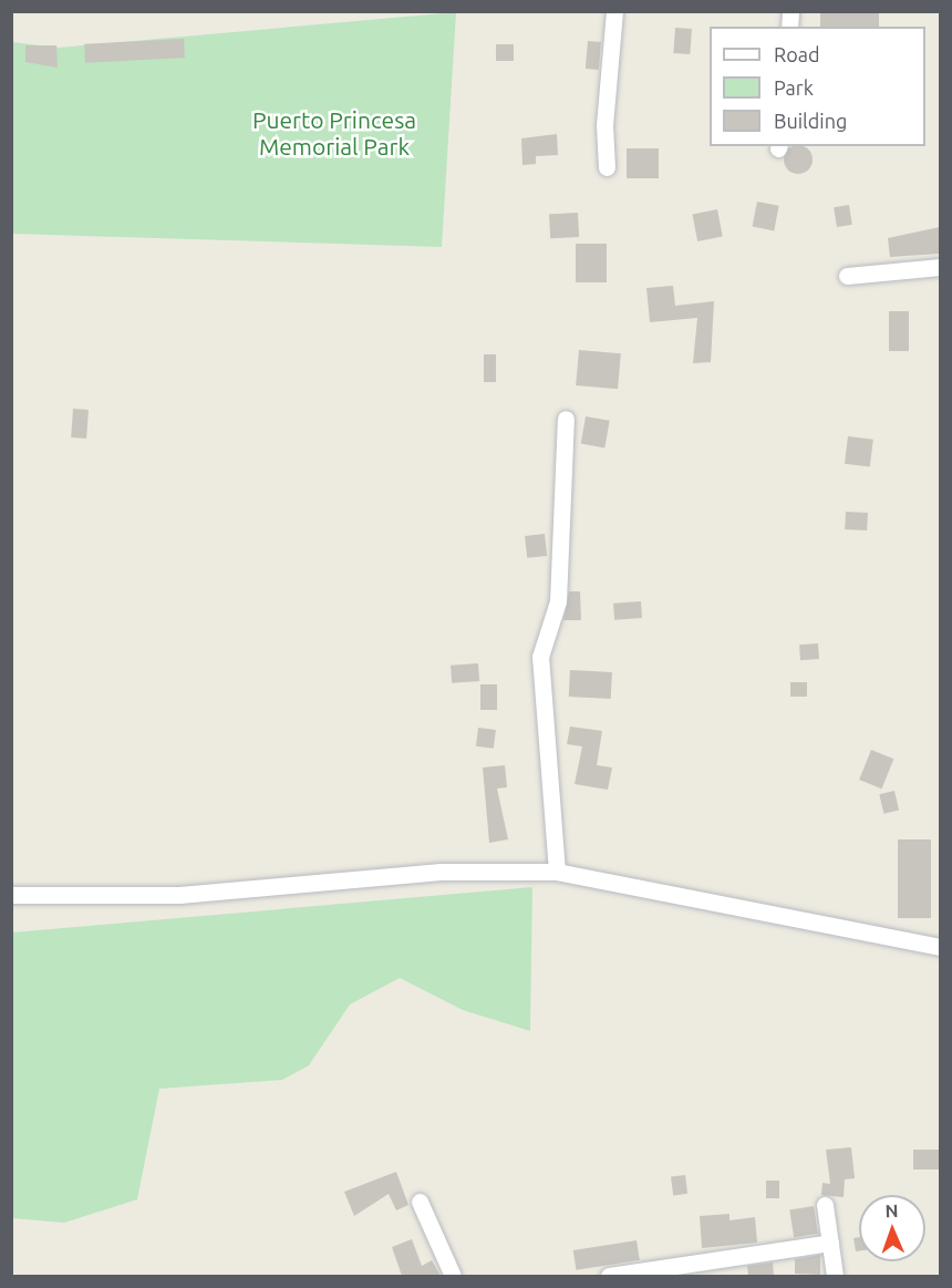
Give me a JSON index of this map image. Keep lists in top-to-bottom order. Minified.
{"parks":["Puerto Princesa Memorial Park"],"legend":["Road","Park","Building"],"north":"top"}
